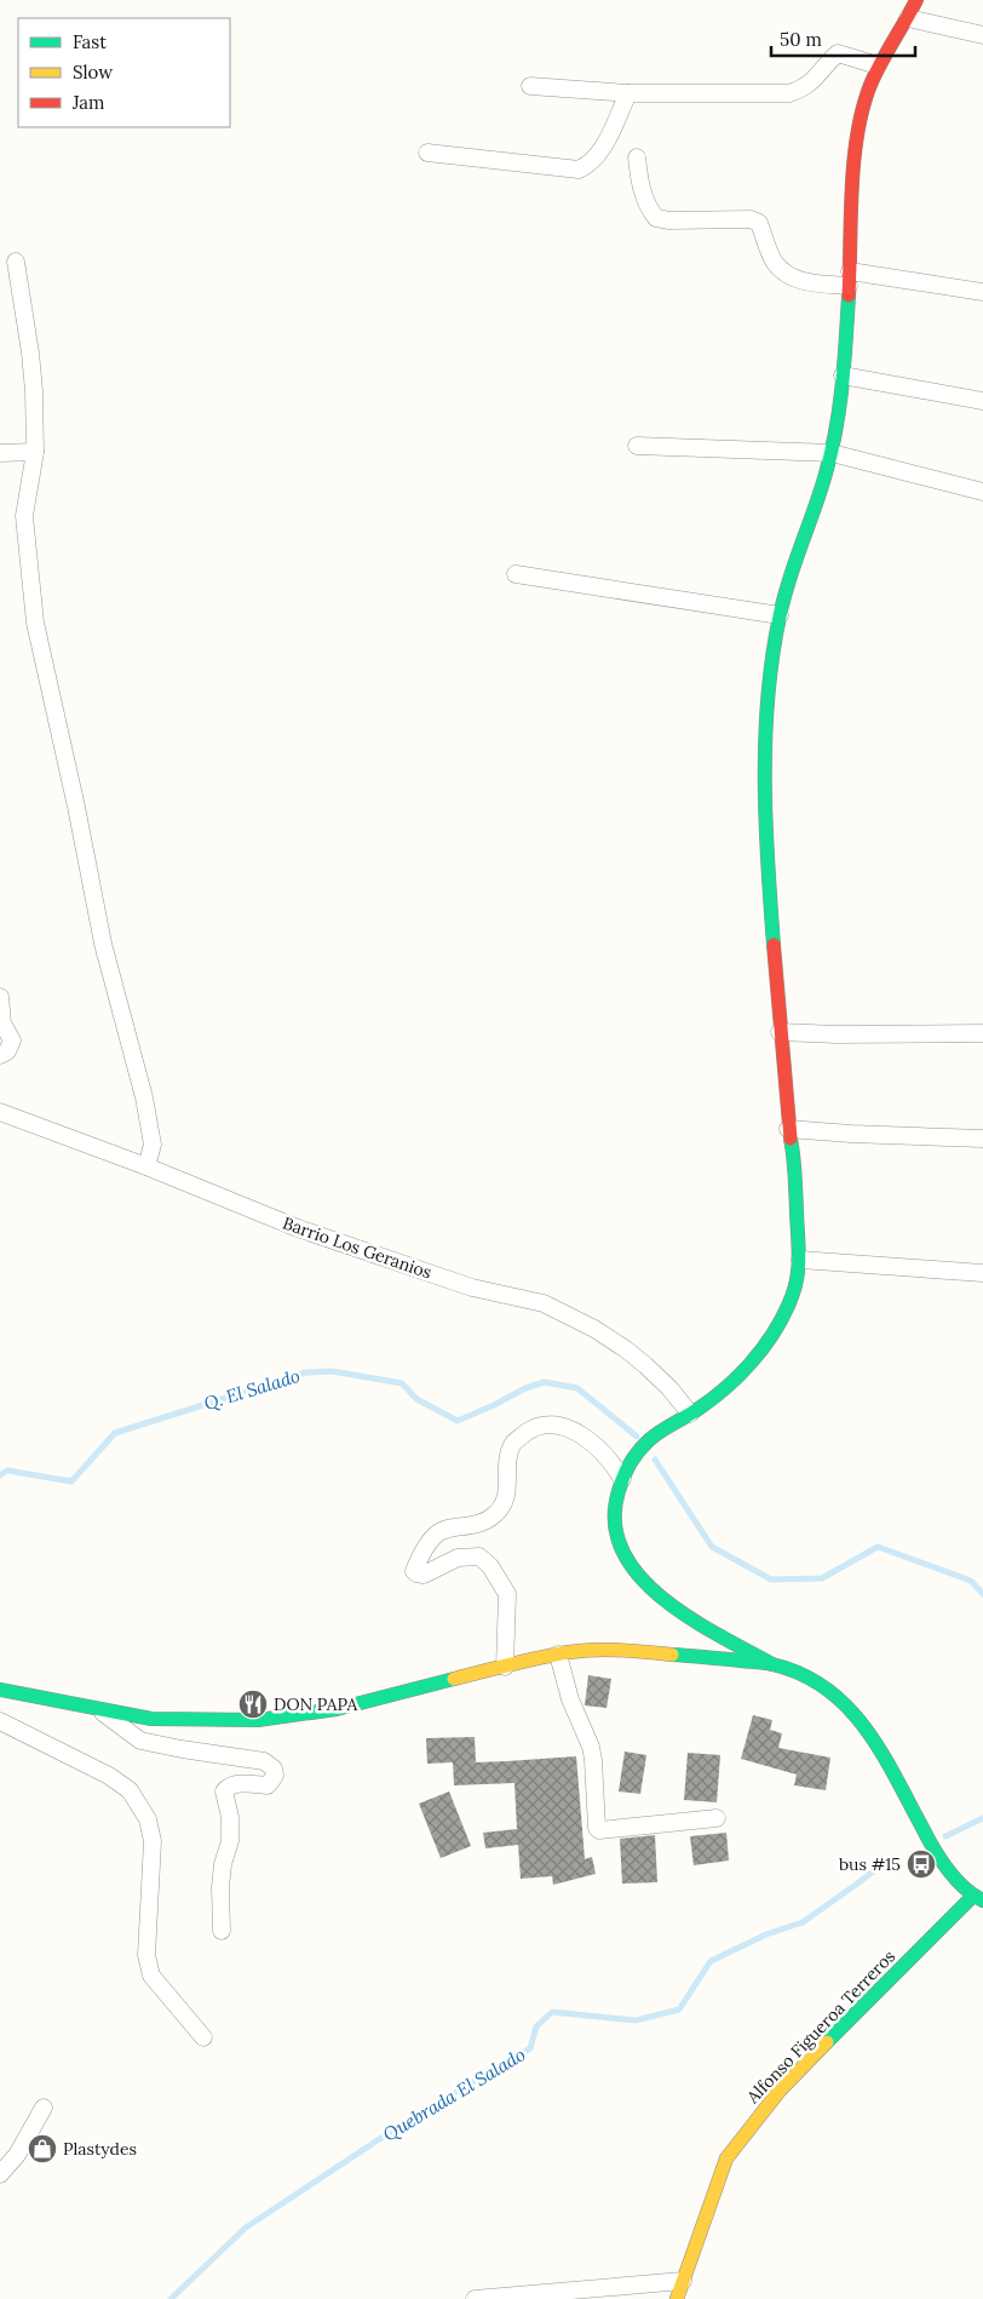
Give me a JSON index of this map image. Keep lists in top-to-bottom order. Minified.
{"streets":{"street":["Barrio Los Geranios","Alfonso Figueroa Terreros"]},"water":["Q. El Salado","Quebrada El Salado"],"places":{"restaurant":["DON PAPA"],"bus stop":["bus #15"],"shop":["Plastydes"]},"legend":["Fast","Slow","Jam"],"scale_bar":"50 m"}
